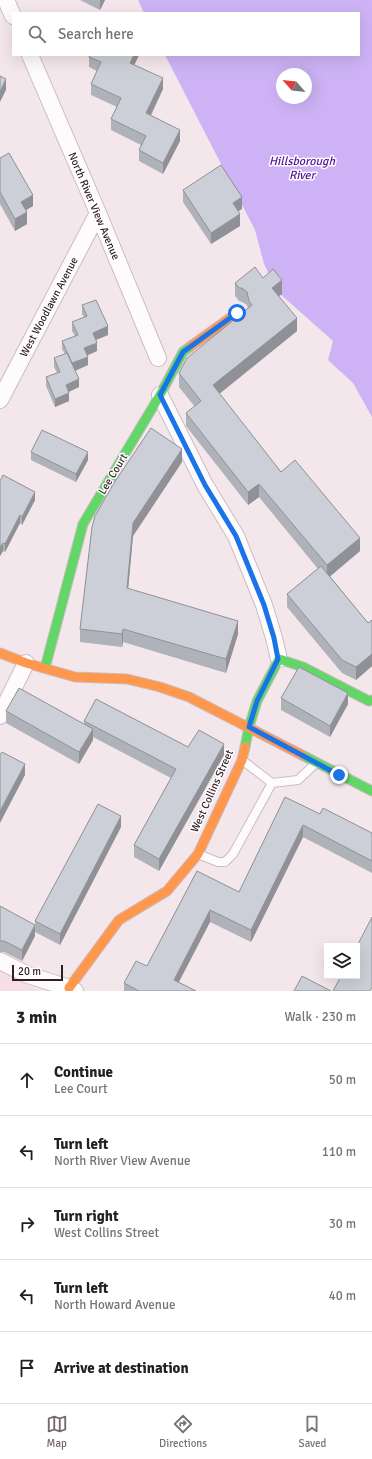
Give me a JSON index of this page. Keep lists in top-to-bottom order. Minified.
{"streets":{"street":["North River View Avenue","West Woodlawn Avenue","Lee Court","West Collins Street"]},"crossings":[["North River View Avenue","West Woodlawn Avenue"]],"water":["Hillsborough River"],"scale_bar":"20 m","north":"top left","page":{"search":"Search here","scale":"20 m","heading":["3 min","Walk · 230 m"],"list":[["Continue","Lee Court","50 m"],["Turn left","North River View Avenue","110 m"],["Turn right","West Collins Street","30 m"],["Turn left","North Howard Avenue","40 m"],"Arrive at destination"],"nav":["Map","Directions","Saved"]}}
